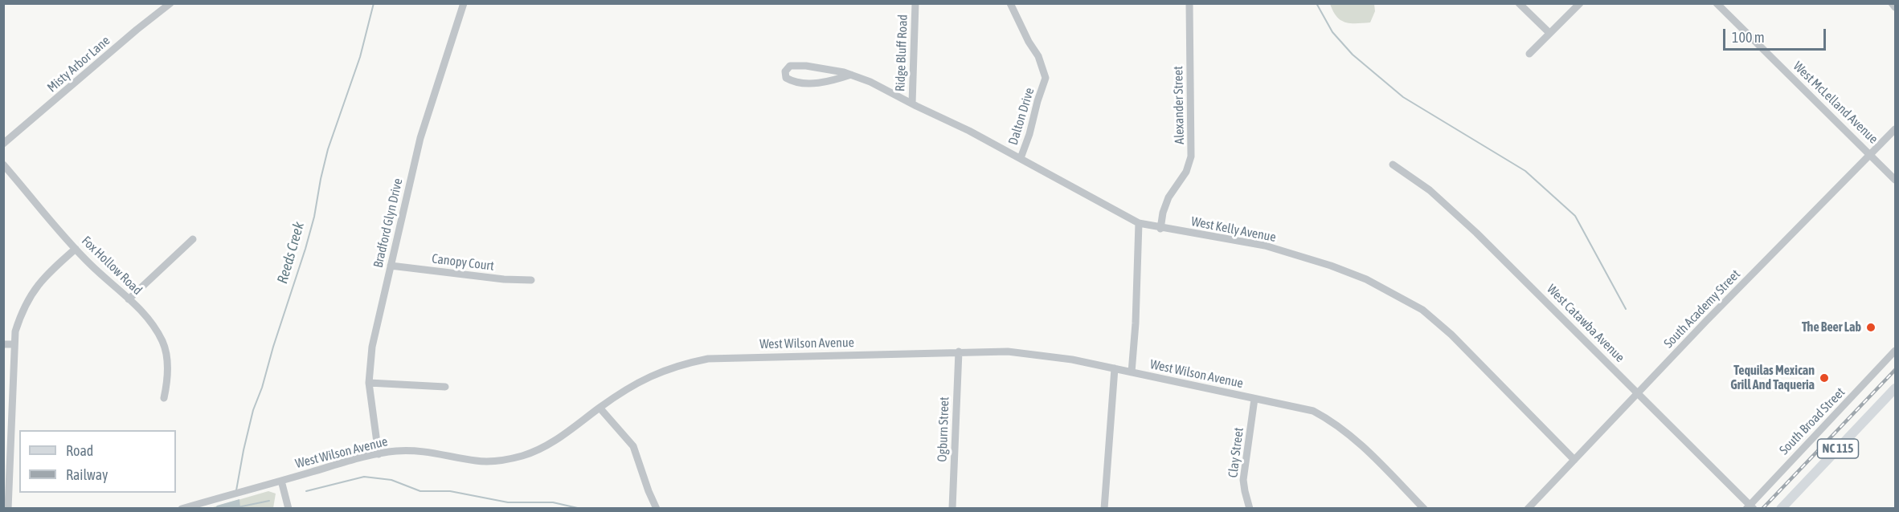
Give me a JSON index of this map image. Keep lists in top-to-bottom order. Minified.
{"streets":{"main road":["NC 115"],"street":["Ridge Bluff Road","Misty Arbor Lane","West McLelland Avenue","Alexander Street","Dalton Drive","Bradford Glyn Drive","West Kelly Avenue","Canopy Court","Fox Hollow Road","South Academy Street","West Catawba Avenue","West Wilson Avenue","South Broad Street","Ogburn Street","Clay Street"]},"crossings":[["Ridge Bluff Road","West Kelly Avenue"],["West McLelland Avenue","South Academy Street"],["Alexander Street","West Kelly Avenue"],["Dalton Drive","West Kelly Avenue"],["Bradford Glyn Drive","Canopy Court"],["Bradford Glyn Drive","West Wilson Avenue"],["West Kelly Avenue","South Academy Street"],["South Academy Street","West Catawba Avenue"],["West Catawba Avenue","South Broad Street"],["West Wilson Avenue","Ogburn Street"],["West Wilson Avenue","Clay Street"]],"water":["Reeds Creek"],"places":["The Beer Lab","Tequilas Mexican Grill And Taqueria"],"legend":["Road","Railway"],"scale_bar":"100 m"}
